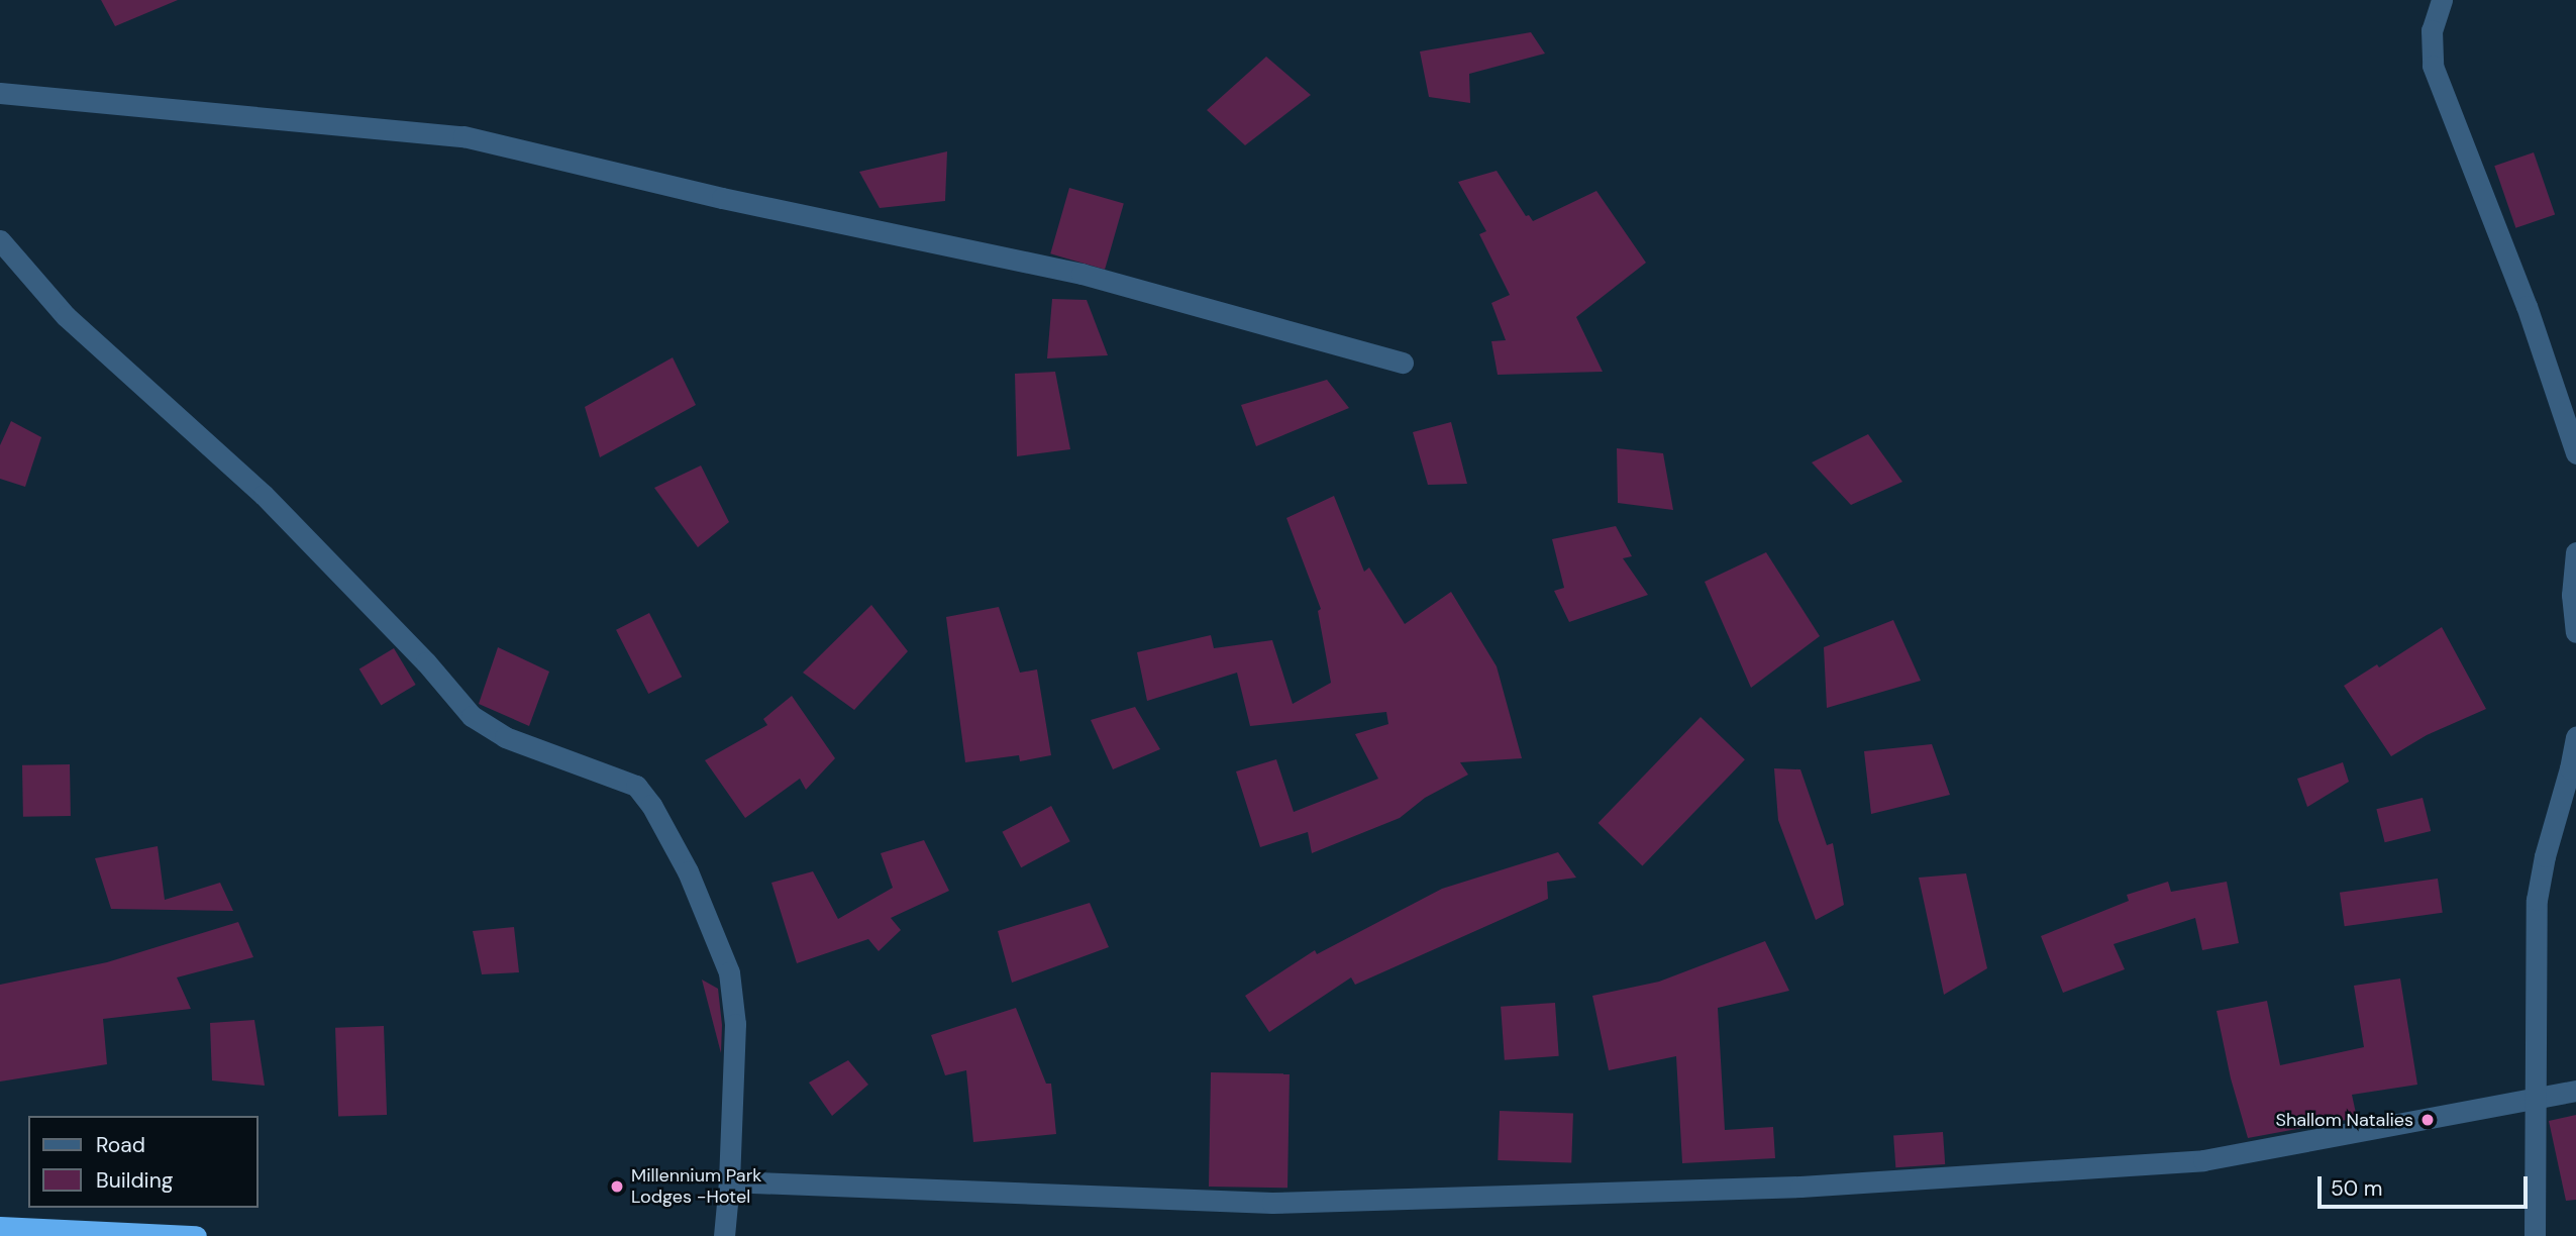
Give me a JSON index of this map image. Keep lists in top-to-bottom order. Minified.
{"places":["Shallom Natalies","Millennium Park Lodges -Hotel"],"legend":["Road","Building"],"scale_bar":"50 m"}
